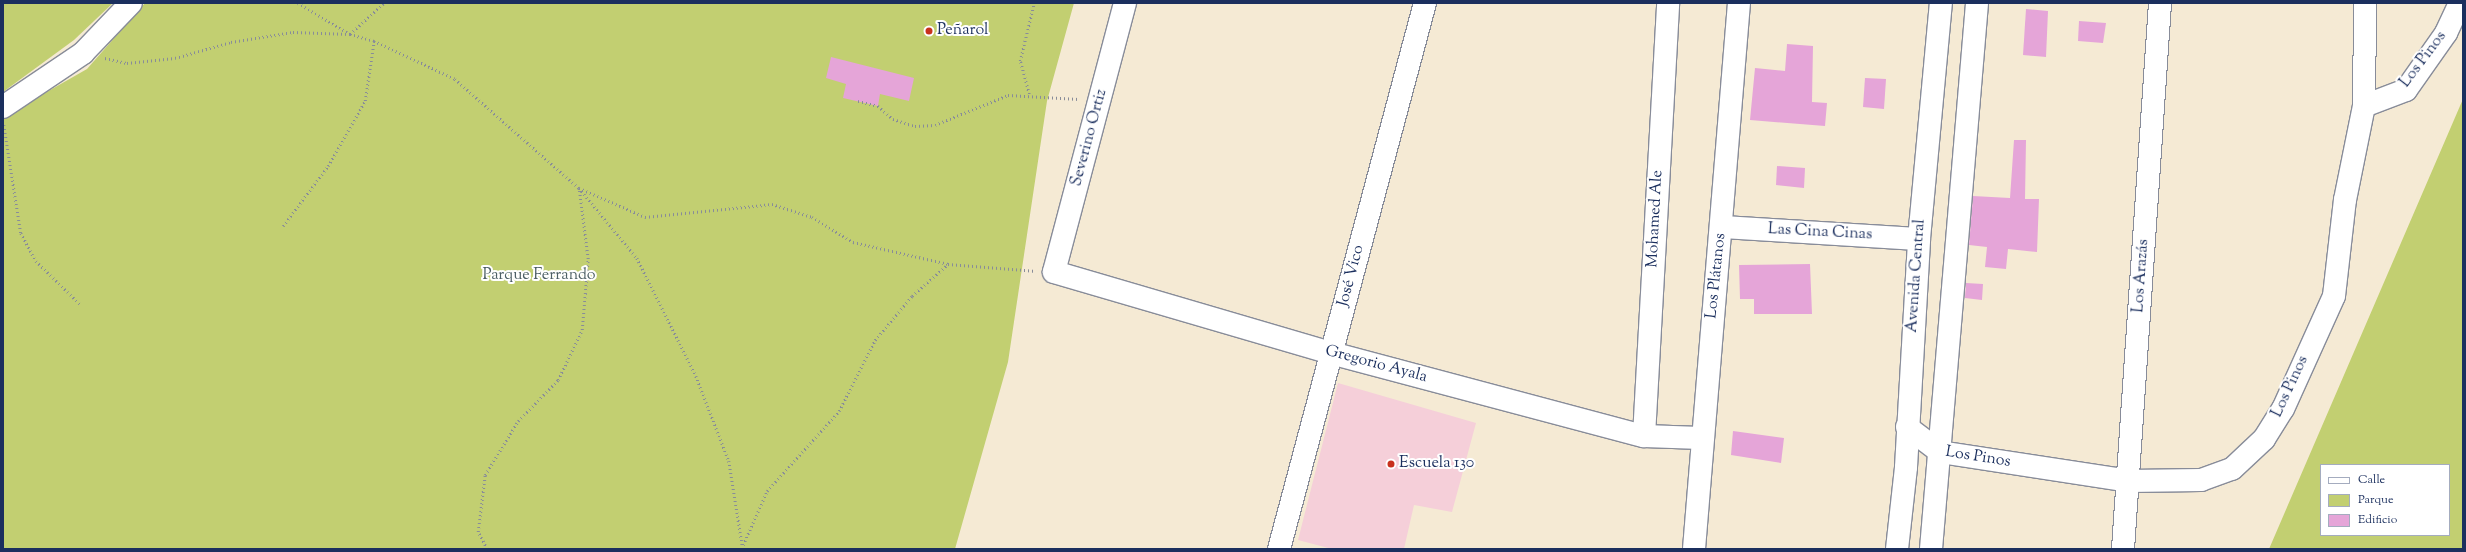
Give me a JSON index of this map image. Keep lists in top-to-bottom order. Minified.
{"streets":{"street":["Los Pinos","Severino Ortiz","Mohamed Ale","Las Cina Cinas","José Vico","Los Plátanos","Avenida Central","Los Arazás","Gregorio Ayala"]},"crossings":[["Los Pinos","Avenida Central"],["Los Pinos","Los Arazás"],["Severino Ortiz","Gregorio Ayala"],["Mohamed Ale","Gregorio Ayala"],["Las Cina Cinas","Los Plátanos"],["Las Cina Cinas","Avenida Central"],["José Vico","Gregorio Ayala"],["Los Plátanos","Gregorio Ayala"]],"parks":["Parque Ferrando"],"places":["Peñarol","Escuela 130"],"legend":["Calle","Parque","Edificio"]}
